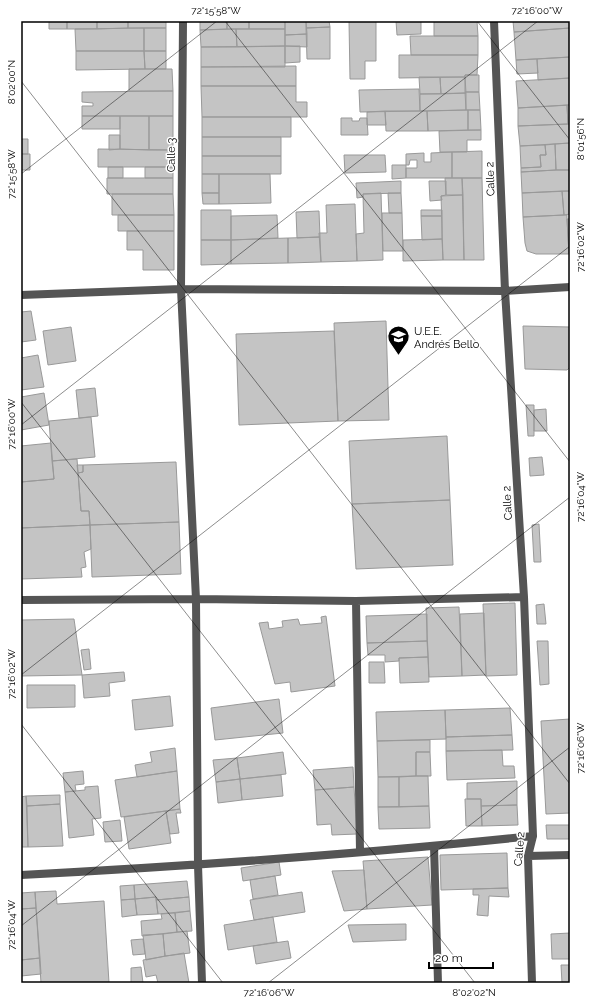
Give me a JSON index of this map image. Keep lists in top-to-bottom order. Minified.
{"streets":{"street":["Calle 3","Calle 2"]},"places":{"school or university":["U.E.E. Andrés Bello"]},"scale_bar":"20 m","coordinates":["72°15'58\"W","72°16'00\"W","8°02'00\"N","8°01'56\"N","72°16'02\"W","72°16'04\"W","72°16'06\"W","8°02'02\"N"]}
